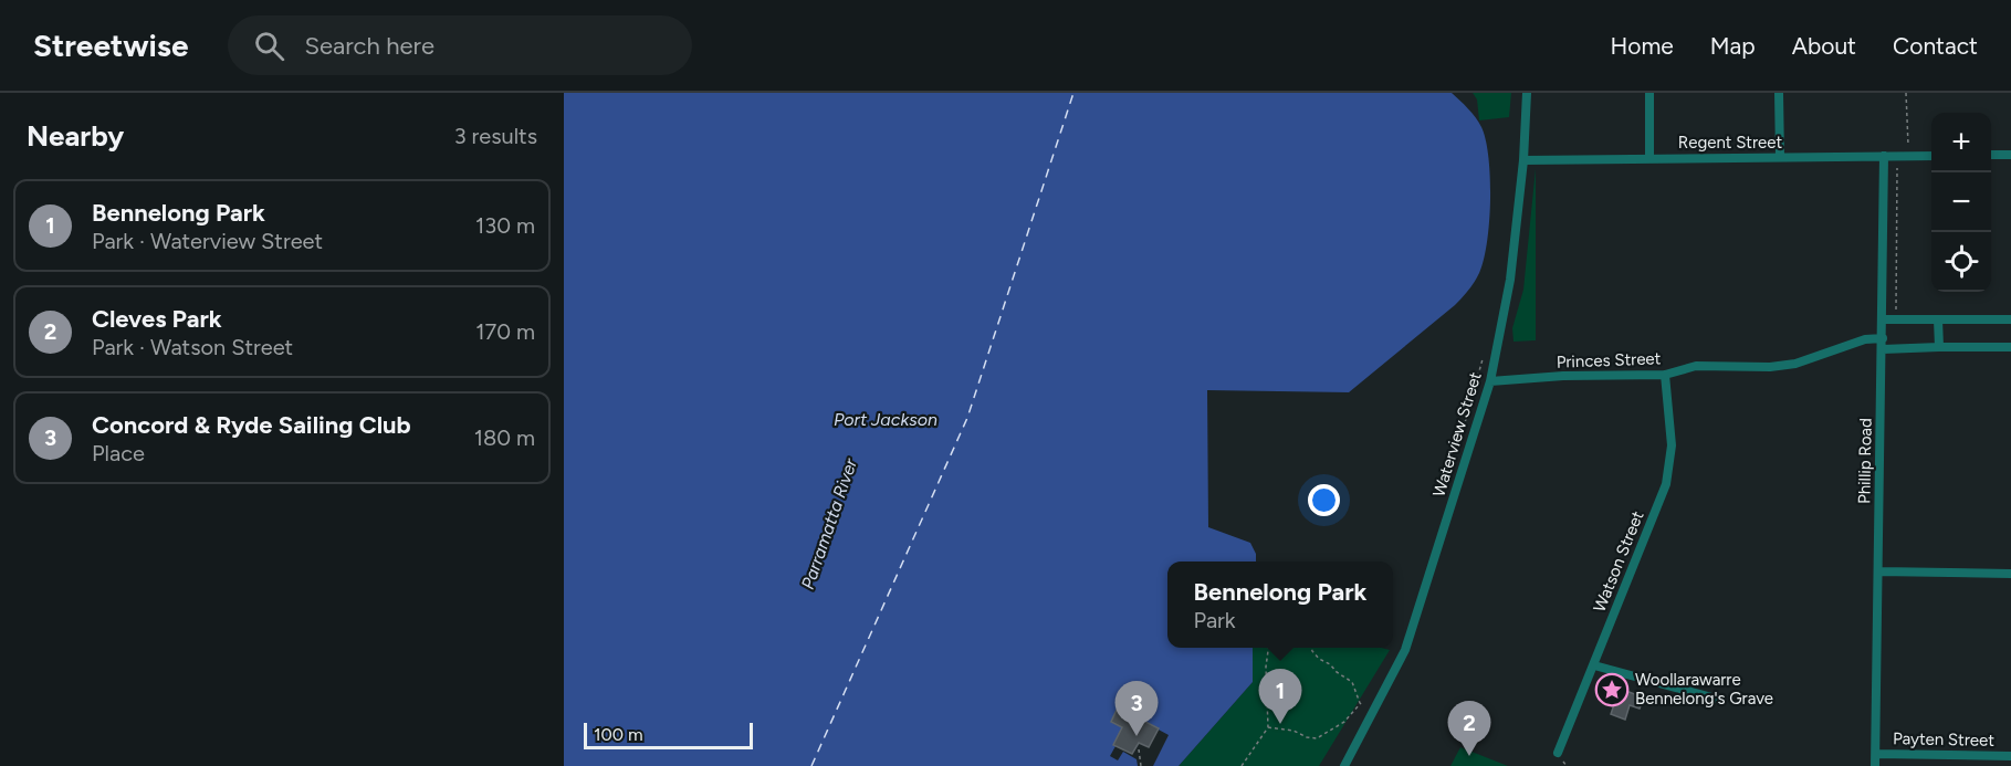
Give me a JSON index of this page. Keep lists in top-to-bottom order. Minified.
{"streets":{"street":["Regent Street","Princes Street","Waterview Street","Phillip Road","Watson Street","Payten Street"]},"crossings":[["Regent Street","Waterview Street"],["Regent Street","Phillip Road"],["Princes Street","Waterview Street"],["Princes Street","Phillip Road"],["Princes Street","Watson Street"],["Phillip Road","Payten Street"]],"water":["Port Jackson","Parramatta River"],"places":{"place":["Woollarawarre Bennelong's Grave"]},"scale_bar":"100 m","page":{"header":"Streetwise","search":"Search here","nav":["Home","Map","About","Contact"],"heading":["Nearby","3 results"],"map_buttons":["+","−"],"list":[{"mark":"1","name":"Bennelong Park","note":"Park · Waterview Street","value":"130 m"},{"mark":"2","name":"Cleves Park","note":"Park · Watson Street","value":"170 m"},{"mark":"3","name":"Concord & Ryde Sailing Club","note":"Place","value":"180 m"}],"popup":["Bennelong Park","Park"],"pins":["1","3","2"],"scale":"100 m"}}
